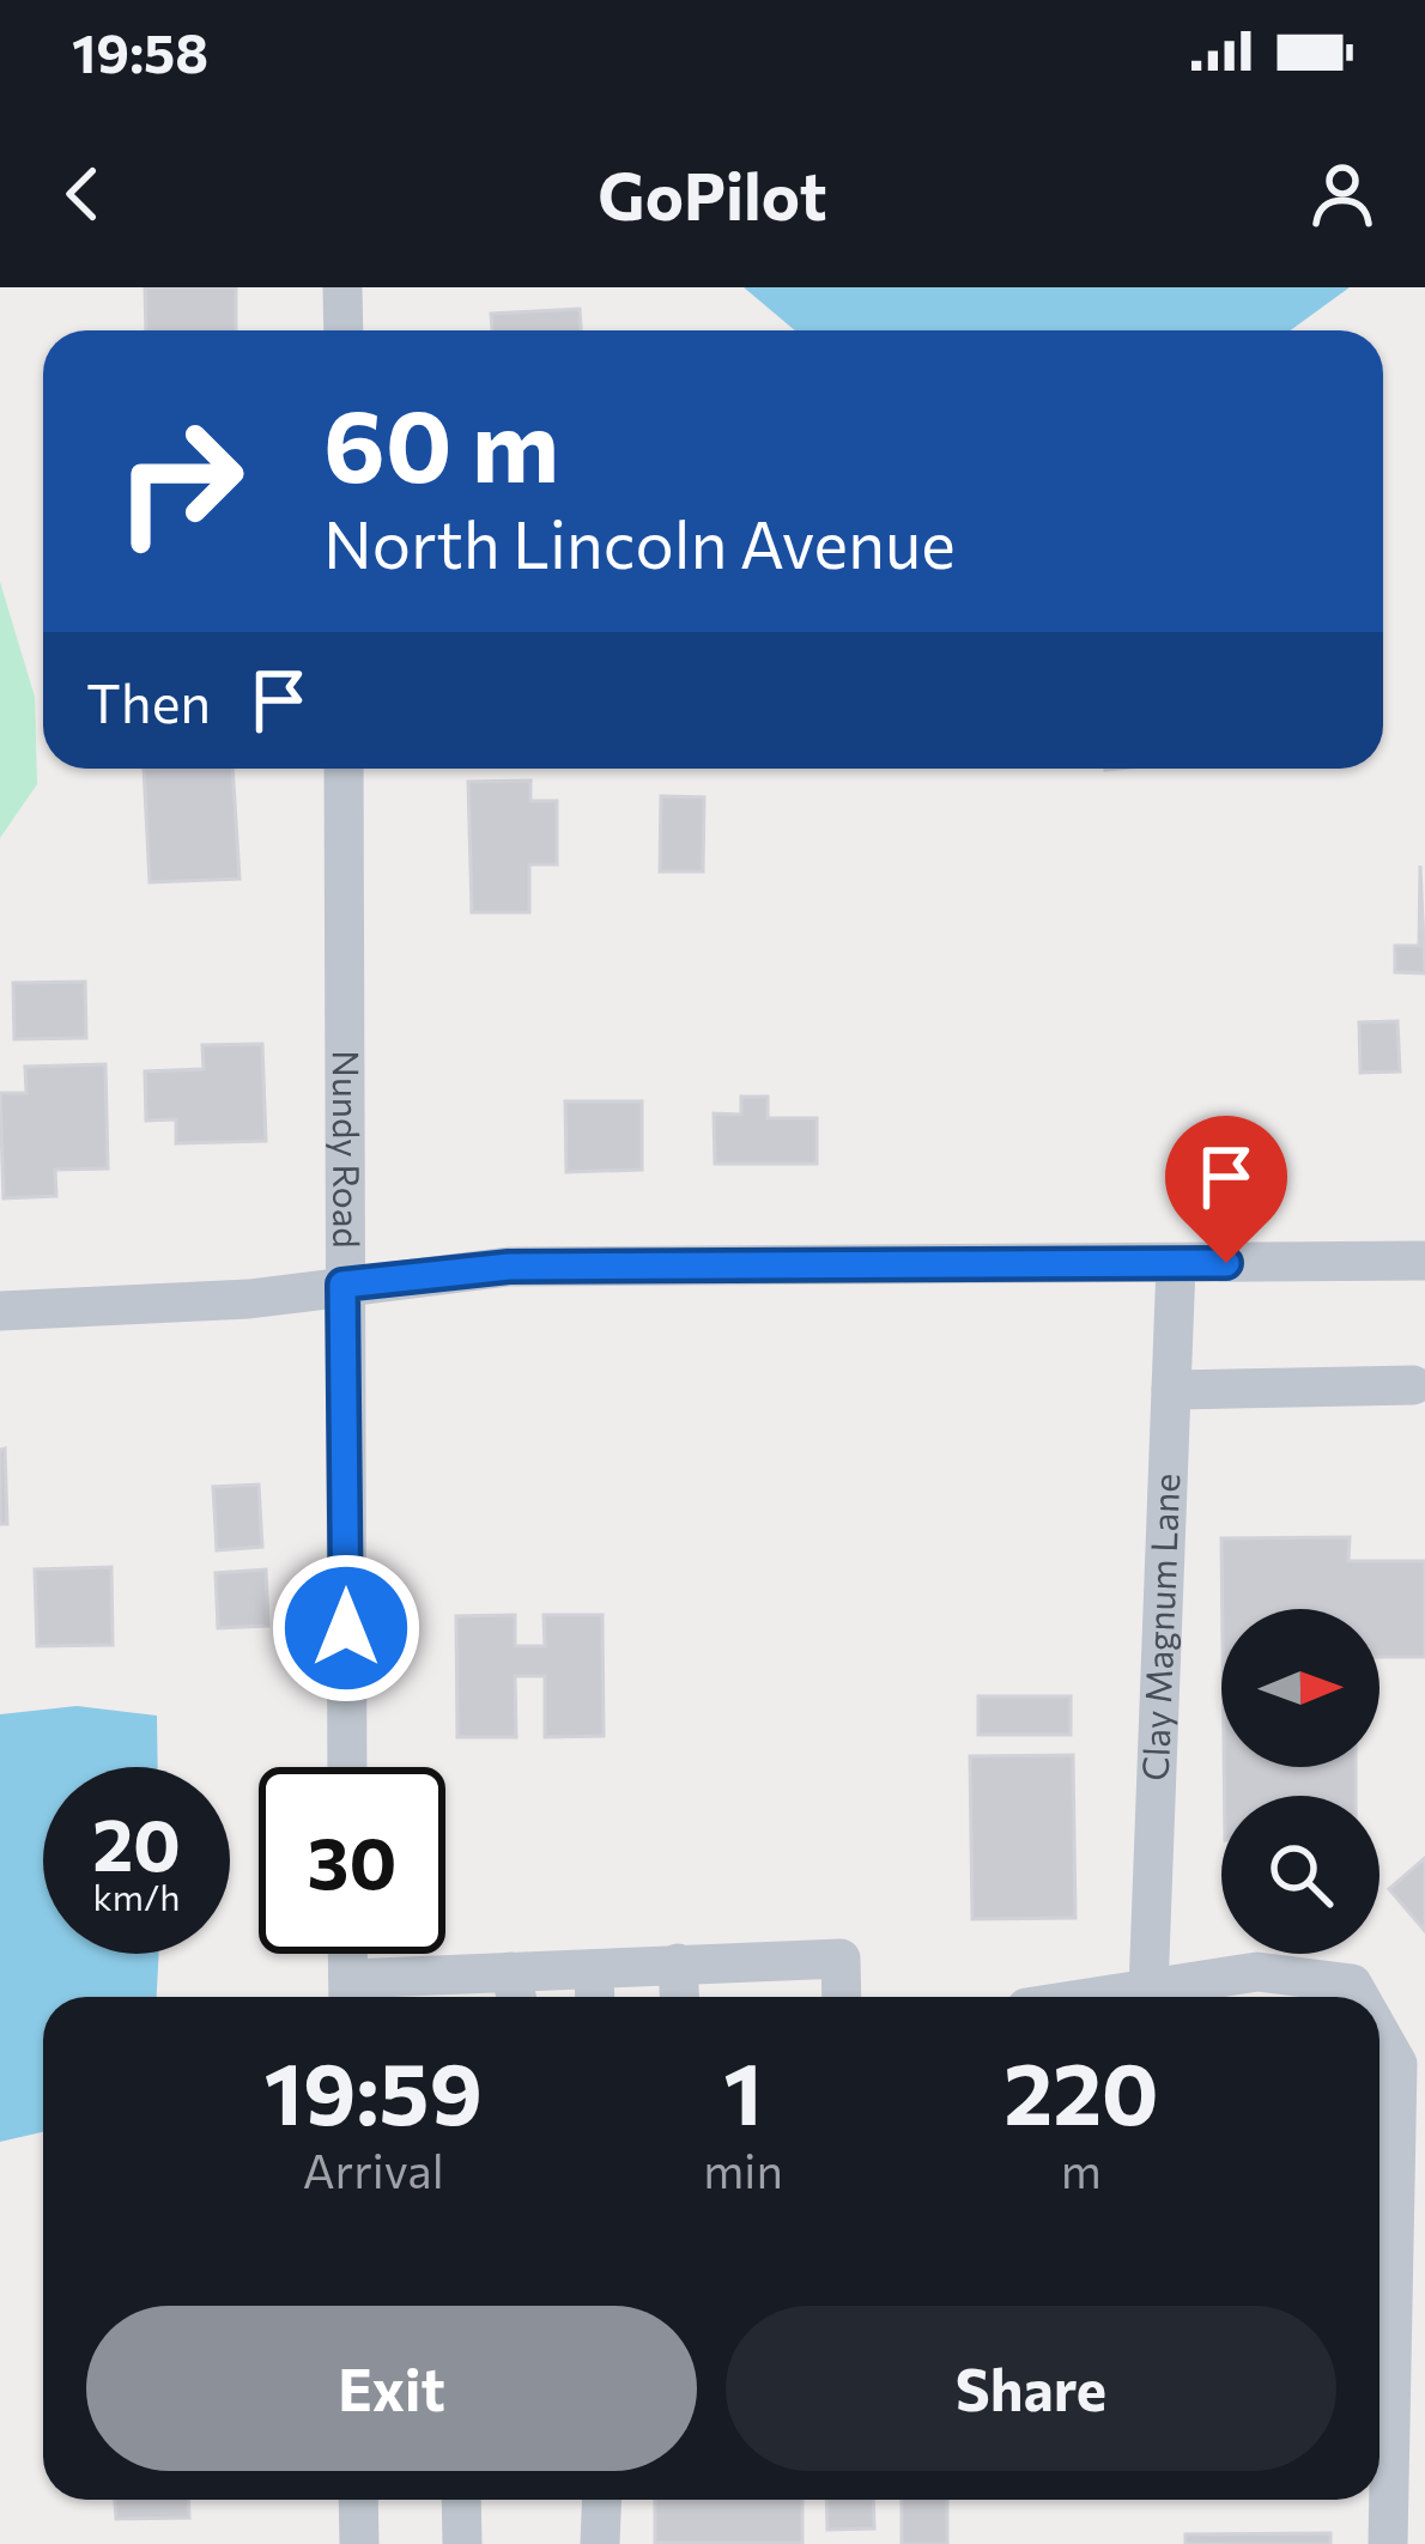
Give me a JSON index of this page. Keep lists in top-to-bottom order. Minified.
{"streets":{"street":["Nundy Road","Clay Magnum Lane"]},"north":"right","page":{"status":"19:58","header":"GoPilot","turn":["60 m","North Lincoln Avenue"],"then":"Then","speed":"20 km/h","limit":"30","eta":["19:59","Arrival","1","min","220","m"],"buttons":["Exit","Share"]}}
